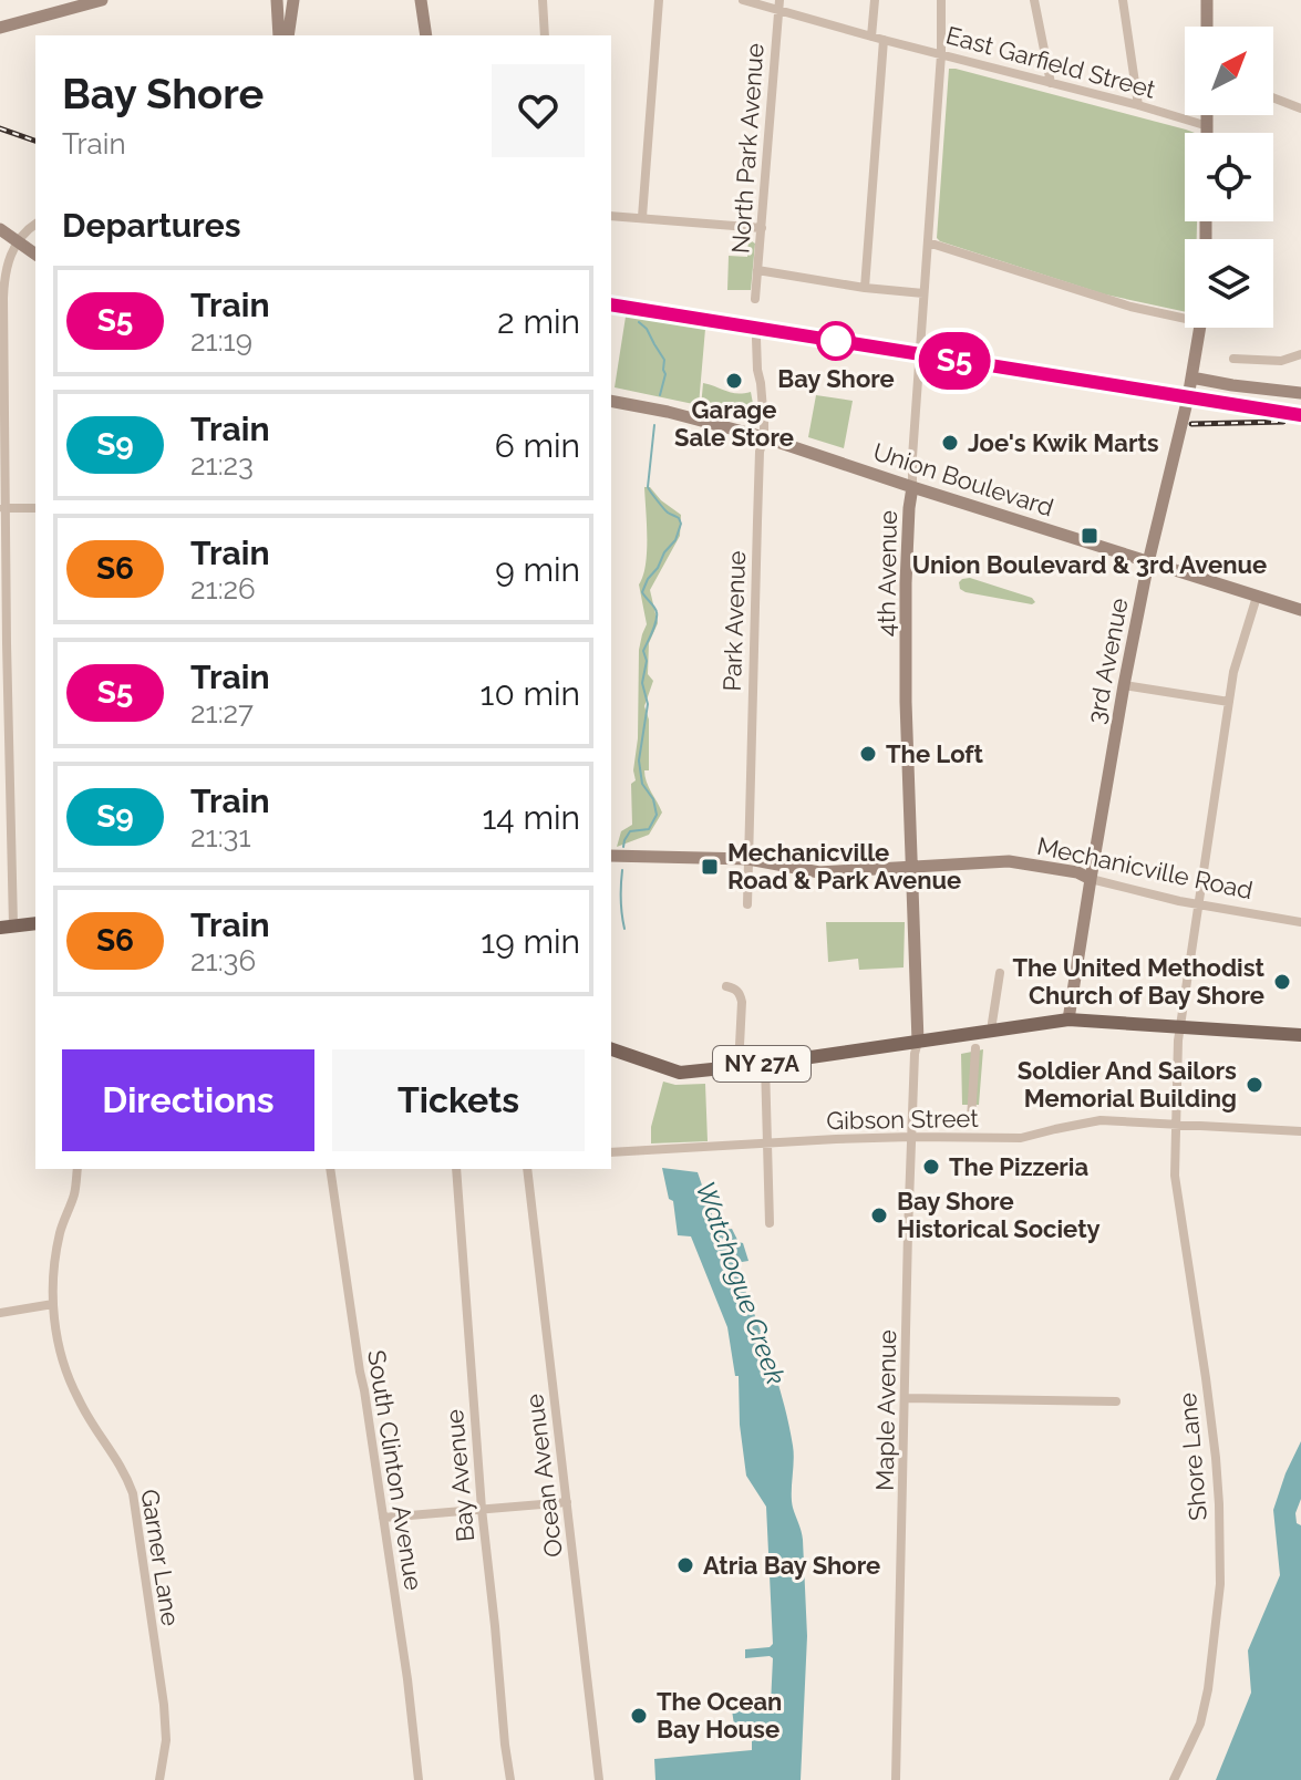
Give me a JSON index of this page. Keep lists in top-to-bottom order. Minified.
{"streets":{"main road":["Union Boulevard","4th Avenue","3rd Avenue","Mechanicville Road","NY 27A"],"street":["East Garfield Street","North Park Avenue","Park Avenue","Gibson Street","Maple Avenue","Shore Lane","South Clinton Avenue","Bay Avenue","Ocean Avenue","Garner Lane"]},"crossings":[["East Garfield Street","North Park Avenue"],["East Garfield Street","4th Avenue"],["Union Boulevard","4th Avenue"],["Union Boulevard","Park Avenue"],["Union Boulevard","3rd Avenue"],["Union Boulevard","Shore Lane"],["4th Avenue","Mechanicville Road"],["4th Avenue","NY 27A"],["4th Avenue","Maple Avenue"],["Park Avenue","Mechanicville Road"],["3rd Avenue","Mechanicville Road"],["3rd Avenue","NY 27A"],["Mechanicville Road","Shore Lane"],["NY 27A","Maple Avenue"],["NY 27A","Shore Lane"],["Gibson Street","Maple Avenue"],["Gibson Street","Shore Lane"]],"water":["Watchogue Creek"],"places":{"other":["Bay Shore","Garage Sale Store","Joe's Kwik Marts","The Loft","The United Methodist Church of Bay Shore","Soldier And Sailors Memorial Building","The Pizzeria","Bay Shore Historical Society","Atria Bay Shore","The Ocean Bay House"],"transit":["Union Boulevard & 3rd Avenue","Mechanicville Road & Park Avenue"]},"north":"top right","page":{"on_map":"S5","heading":[["Bay Shore","Train"],"Departures"],"list":[{"mark":"S5","name":"Train","note":"21:19","value":"2 min"},{"mark":"S9","name":"Train","note":"21:23","value":"6 min"},{"mark":"S6","name":"Train","note":"21:26","value":"9 min"},{"mark":"S5","name":"Train","note":"21:27","value":"10 min"},{"mark":"S9","name":"Train","note":"21:31","value":"14 min"},{"mark":"S6","name":"Train","note":"21:36","value":"19 min"}],"buttons":["Directions","Tickets"]}}
